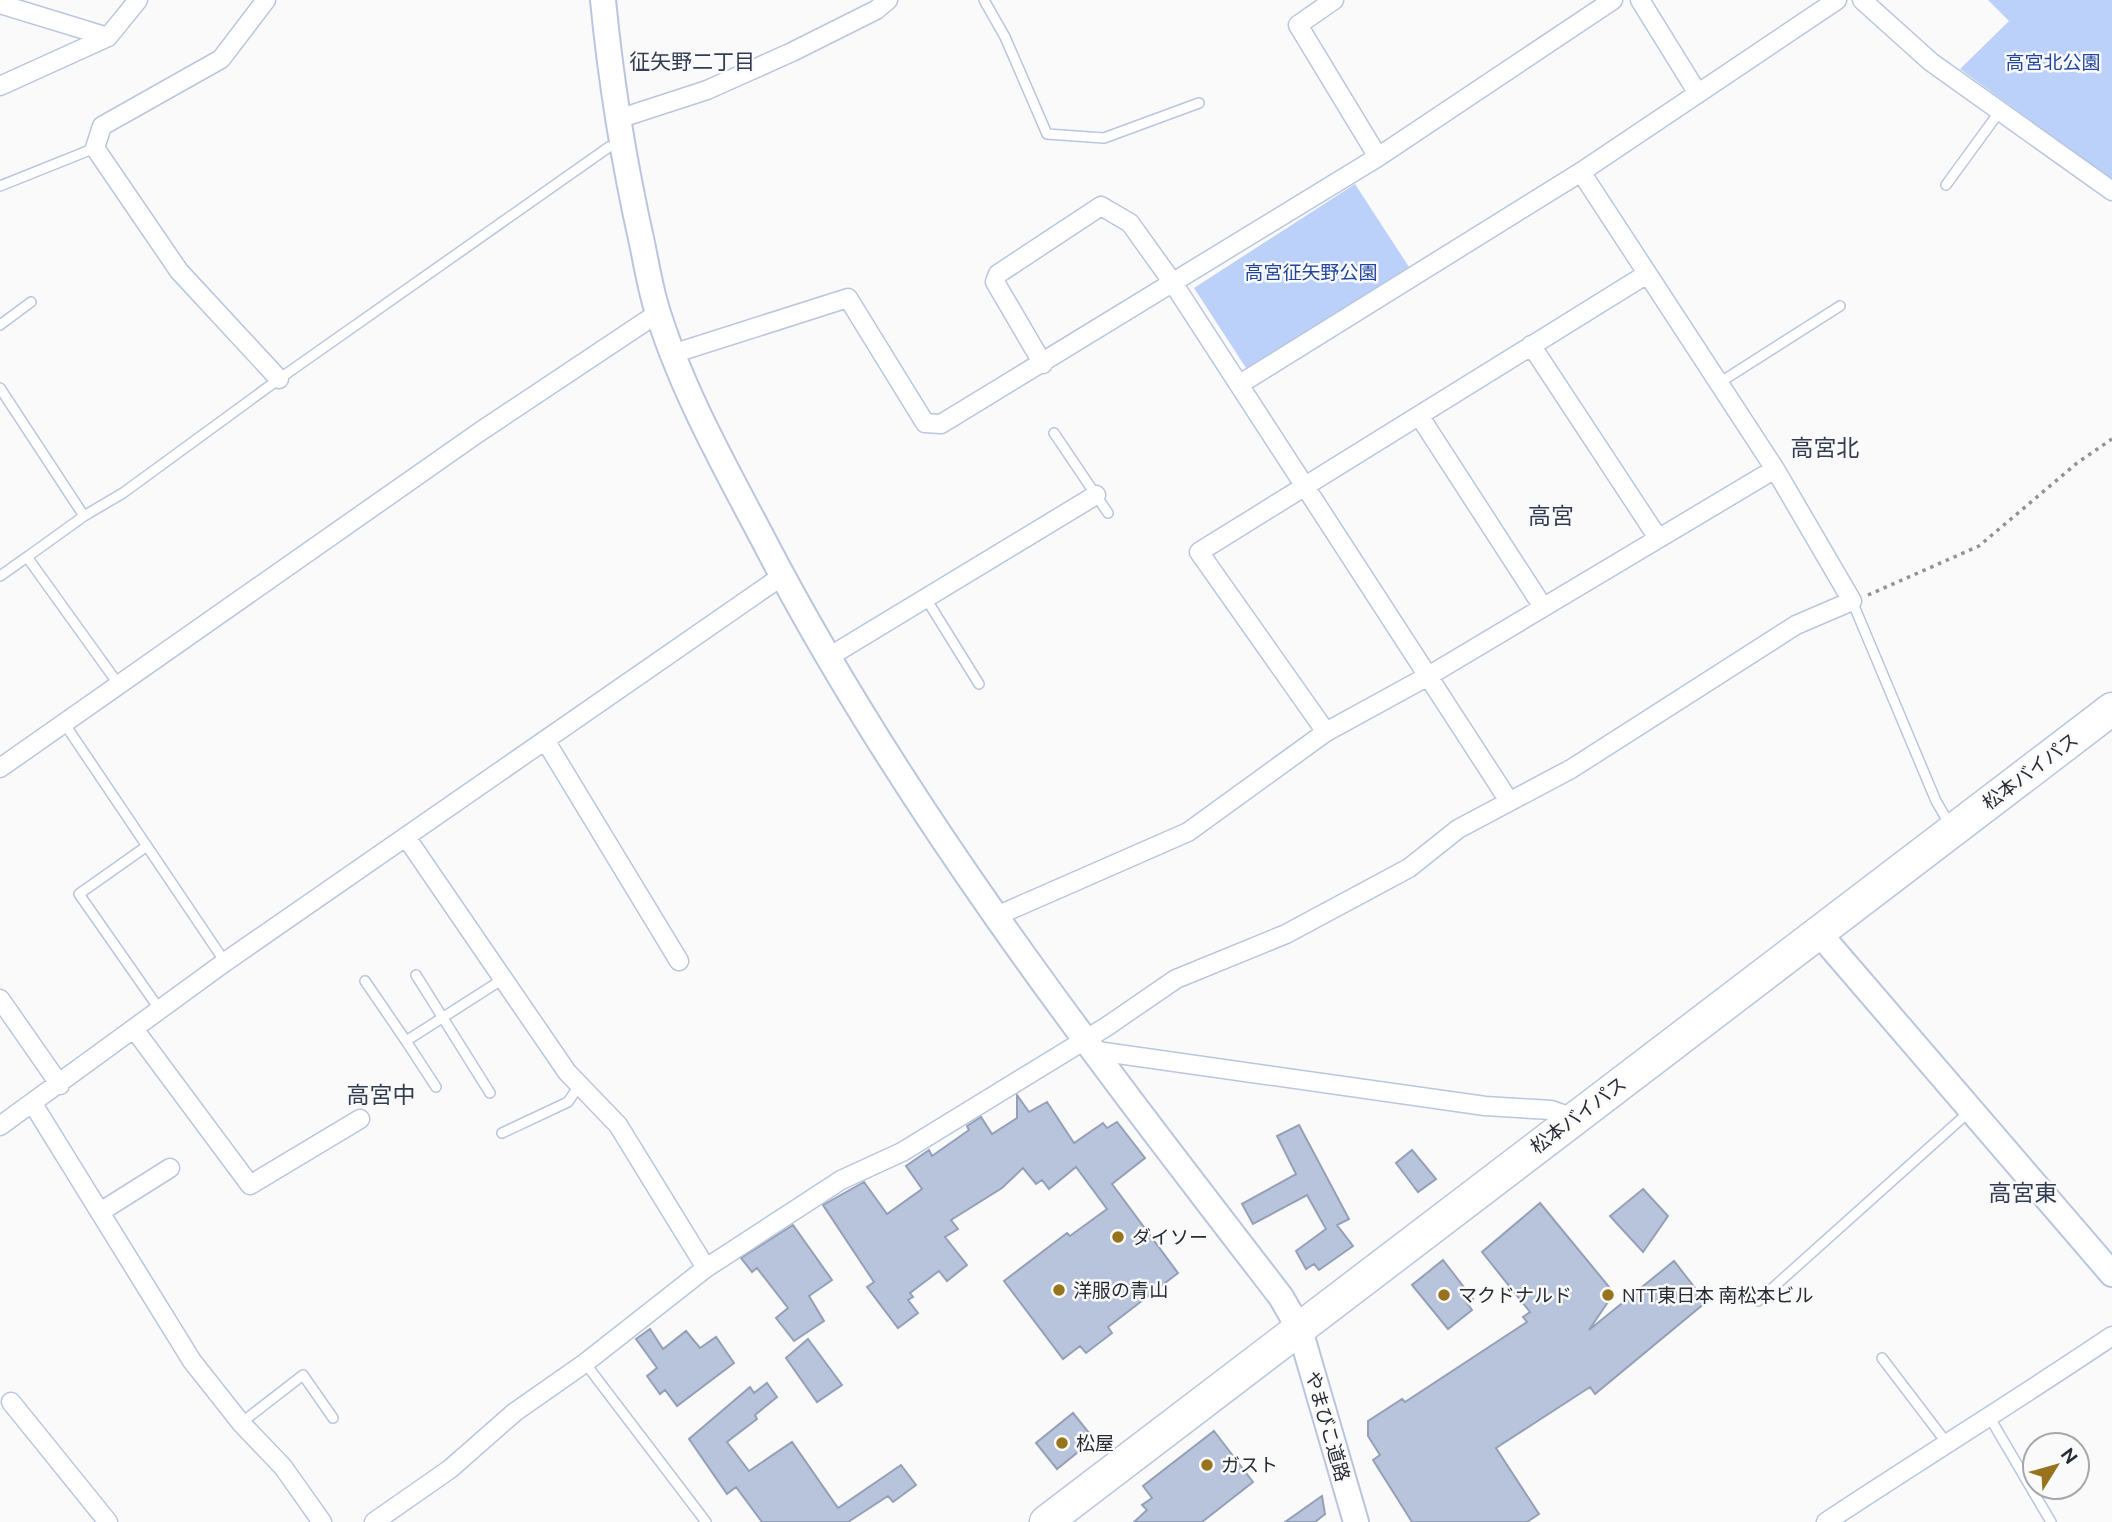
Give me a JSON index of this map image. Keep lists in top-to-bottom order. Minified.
{"streets":{"highway":["松本バイパス"],"street":["やまびこ道路"]},"crossings":[["松本バイパス","やまびこ道路"]],"districts":["征矢野二丁目","高宮北","高宮","高宮中","高宮東"],"parks":["高宮北公園","高宮征矢野公園"],"places":["ダイソー","洋服の青山","マクドナルド","NTT東日本 南松本ビル","松屋","ガスト"],"north":"top right"}
